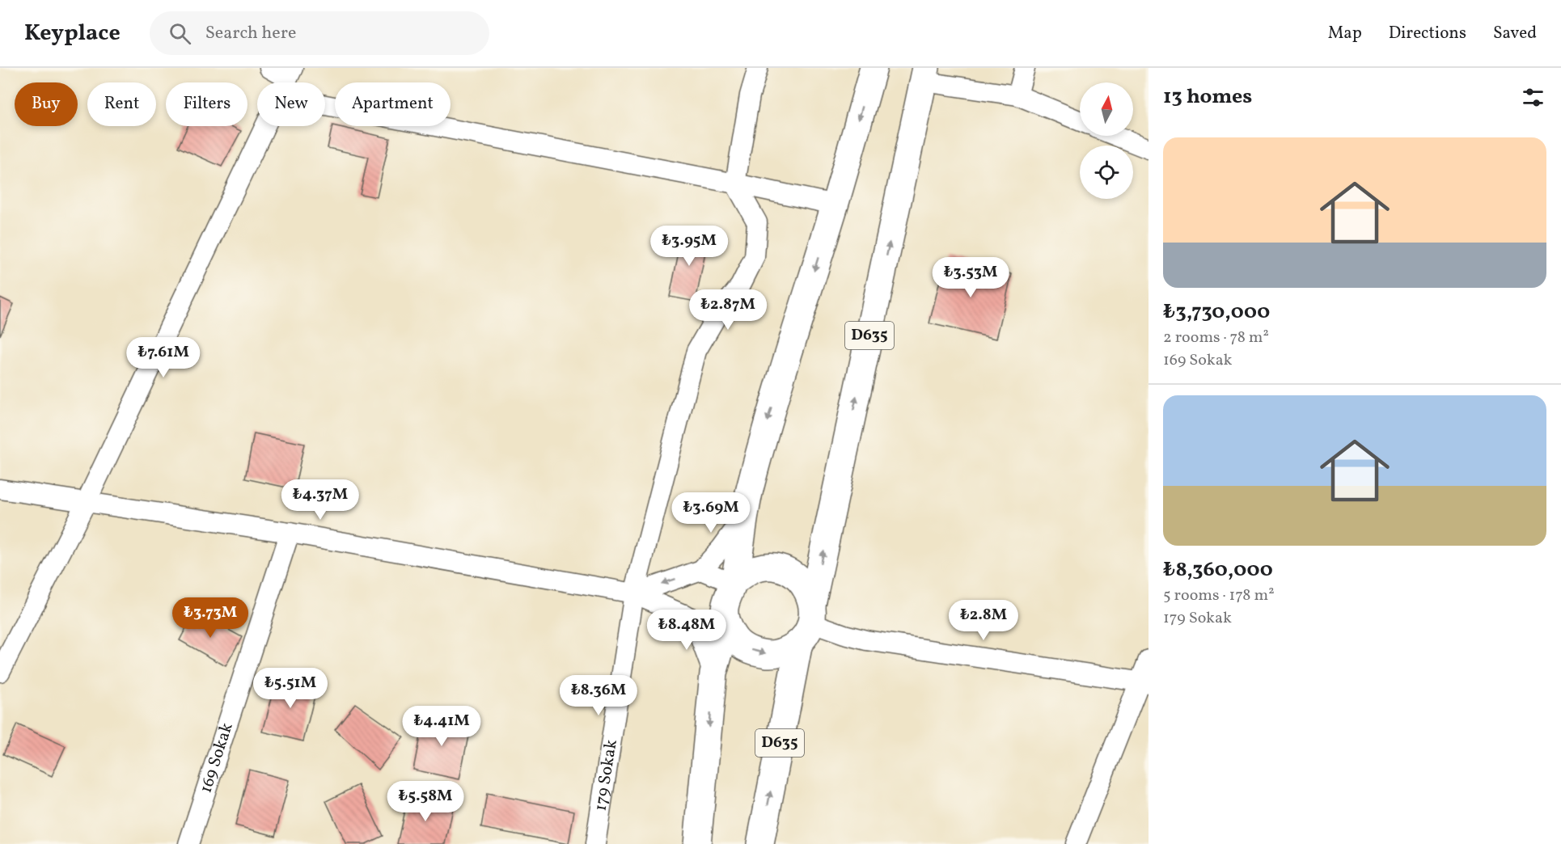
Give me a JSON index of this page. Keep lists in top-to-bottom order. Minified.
{"streets":{"highway":["D635"],"street":["169 Sokak","179 Sokak"]},"north":"top","page":{"header":"Keyplace","search":"Search here","nav":["Map","Directions","Saved"],"heading":"13 homes","chip":["Buy","Rent","Filters","New","Apartment"],"list":[{"name":"₺3,730,000","note":"2 rooms · 78 m² · 169 Sokak"},{"name":"₺8,360,000","note":"5 rooms · 178 m² · 179 Sokak"}],"price":["₺3.95M","₺3.53M","₺2.87M","₺7.61M","₺4.37M","₺3.69M","₺3.73M","₺2.8M","₺8.48M","₺5.51M","₺8.36M","₺4.41M","₺5.58M"]}}
